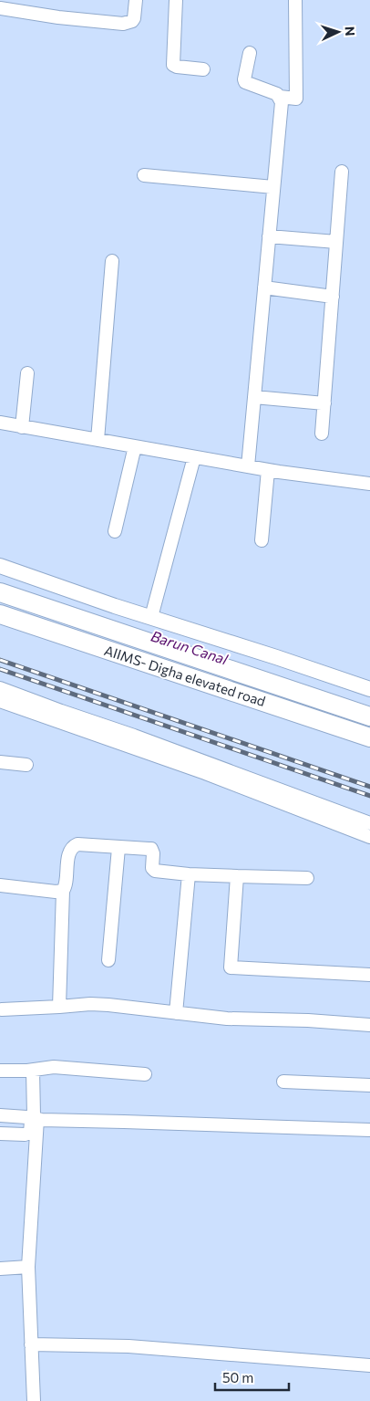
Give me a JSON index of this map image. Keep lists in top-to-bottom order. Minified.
{"streets":{"highway":["AIIMS- Digha elevated road"]},"water":["Barun Canal"],"scale_bar":"50 m","north":"right"}
